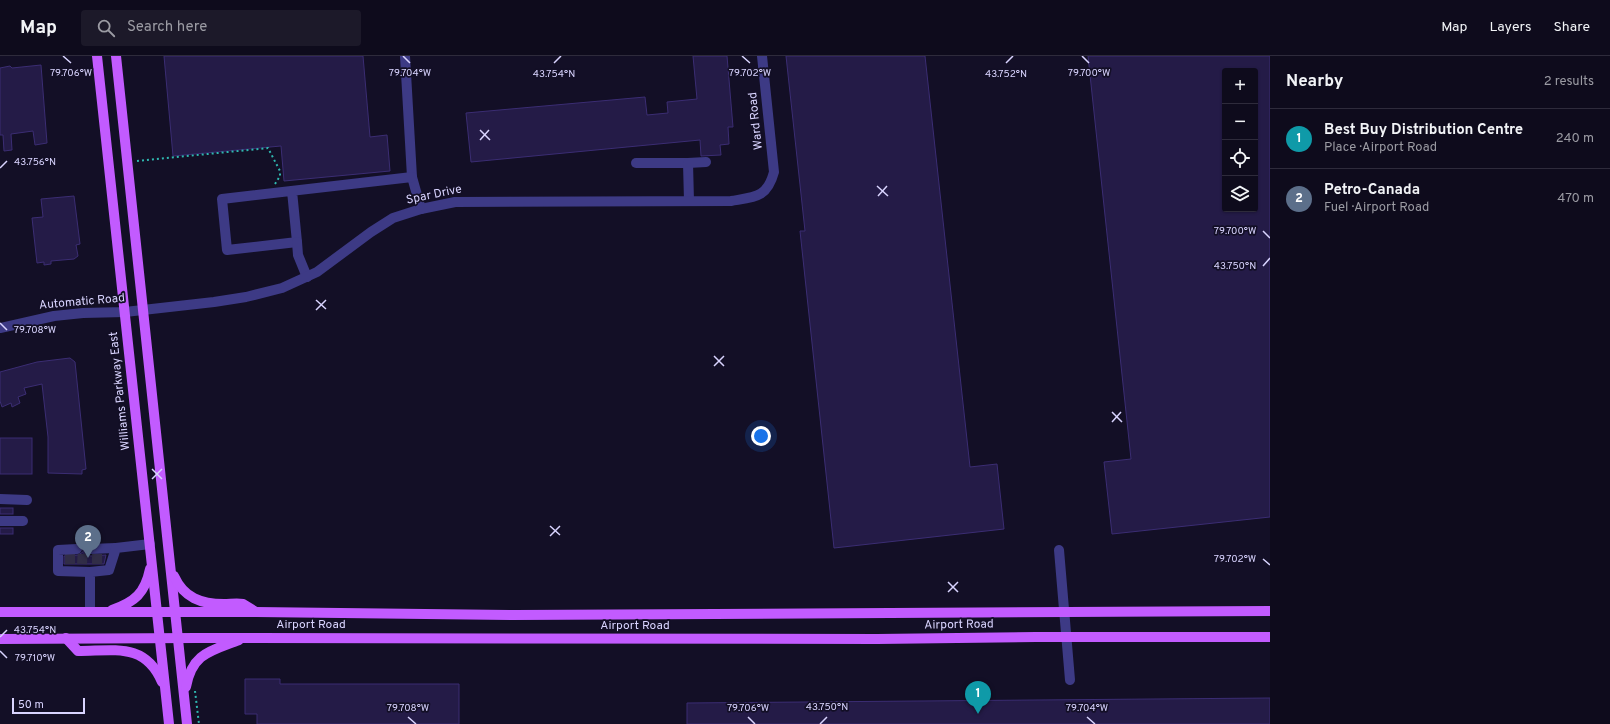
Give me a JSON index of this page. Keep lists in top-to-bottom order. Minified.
{"streets":{"main road":["Williams Parkway East","Airport Road"],"street":["Ward Road","Spar Drive","Automatic Road"]},"crossings":[["Ward Road","Spar Drive"],["Spar Drive","Automatic Road"],["Automatic Road","Williams Parkway East"],["Williams Parkway East","Airport Road"]],"scale_bar":"50 m","page":{"header":"Map","search":"Search here","nav":["Map","Layers","Share"],"heading":["Nearby","2 results"],"map_buttons":["+","−"],"list":[{"mark":"1","name":"Best Buy Distribution Centre","note":"Place · Airport Road","value":"240 m"},{"mark":"2","name":"Petro-Canada","note":"Fuel · Airport Road","value":"470 m"}],"pins":["2","1"],"scale":"50 m"},"coordinates":["79.706°W","79.704°W","79.702°W","79.700°W","43.754°N","43.752°N","43.756°N","43.750°N","79.708°W","79.710°W"]}
